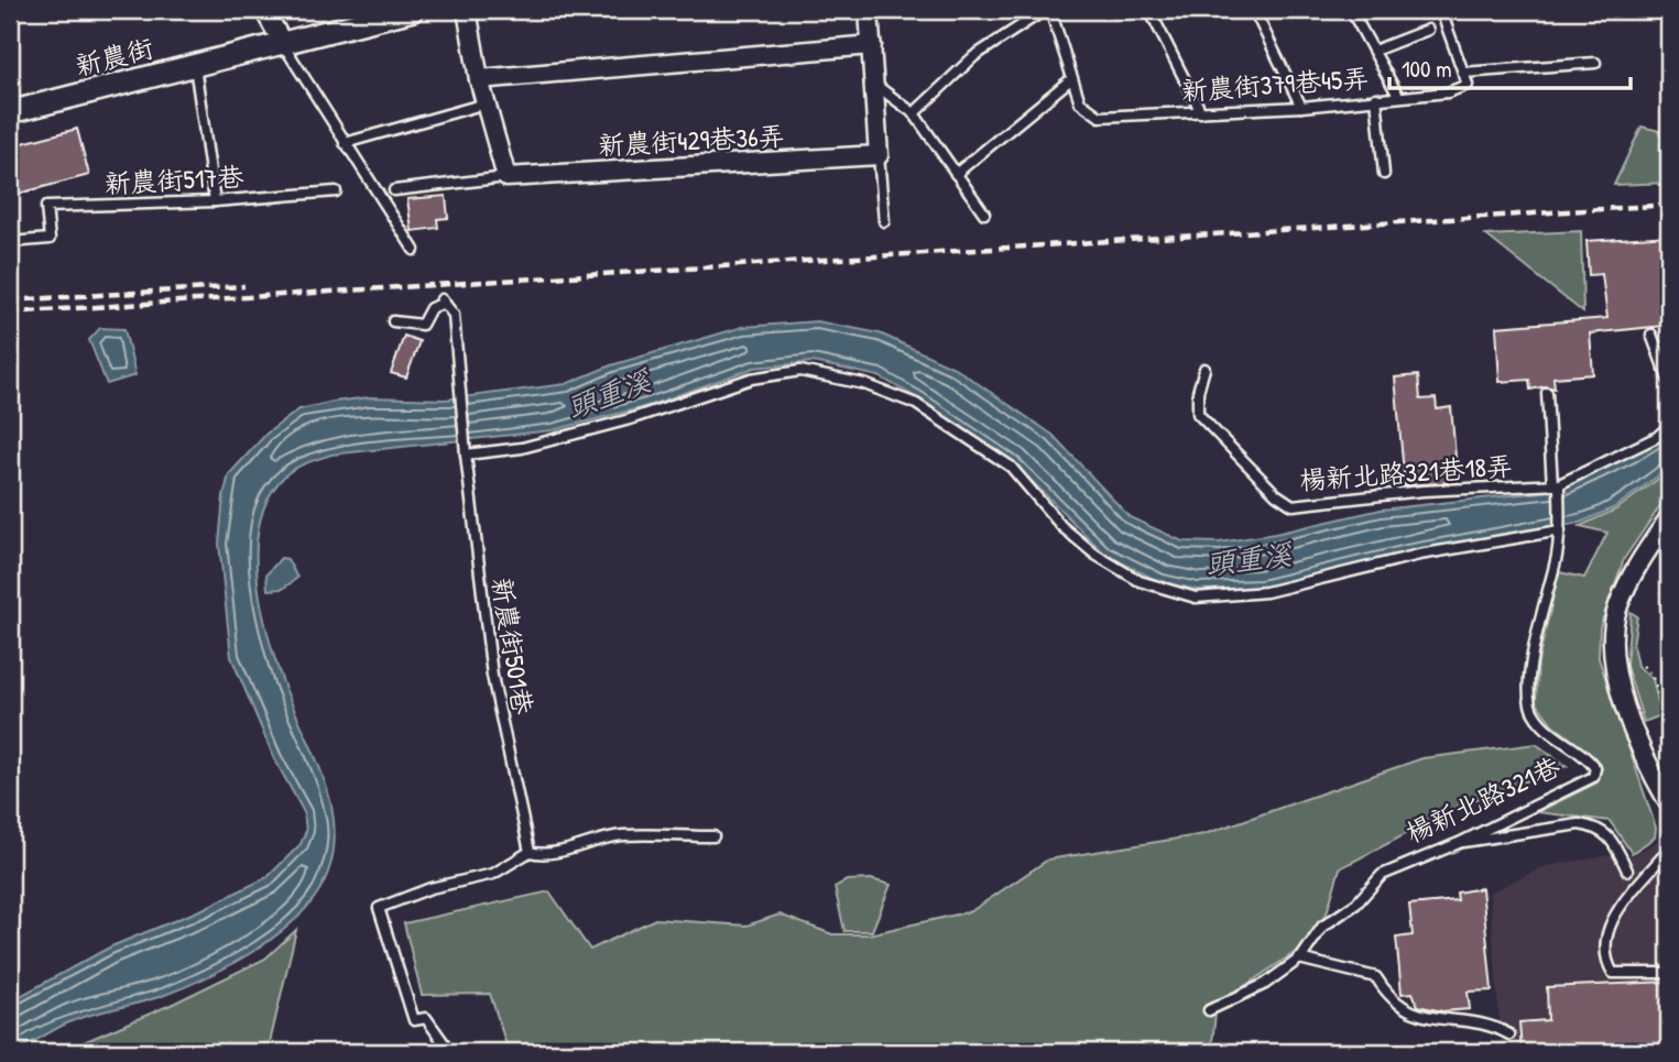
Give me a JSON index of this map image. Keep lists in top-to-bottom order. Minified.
{"streets":{"street":["新農街","新農街429巷36弄"],"lane":["新農街379巷45弄","新農街517巷","楊新北路321巷18弄","新農街501巷","楊新北路321巷"]},"water":["頭重溪"],"scale_bar":"100 m"}
